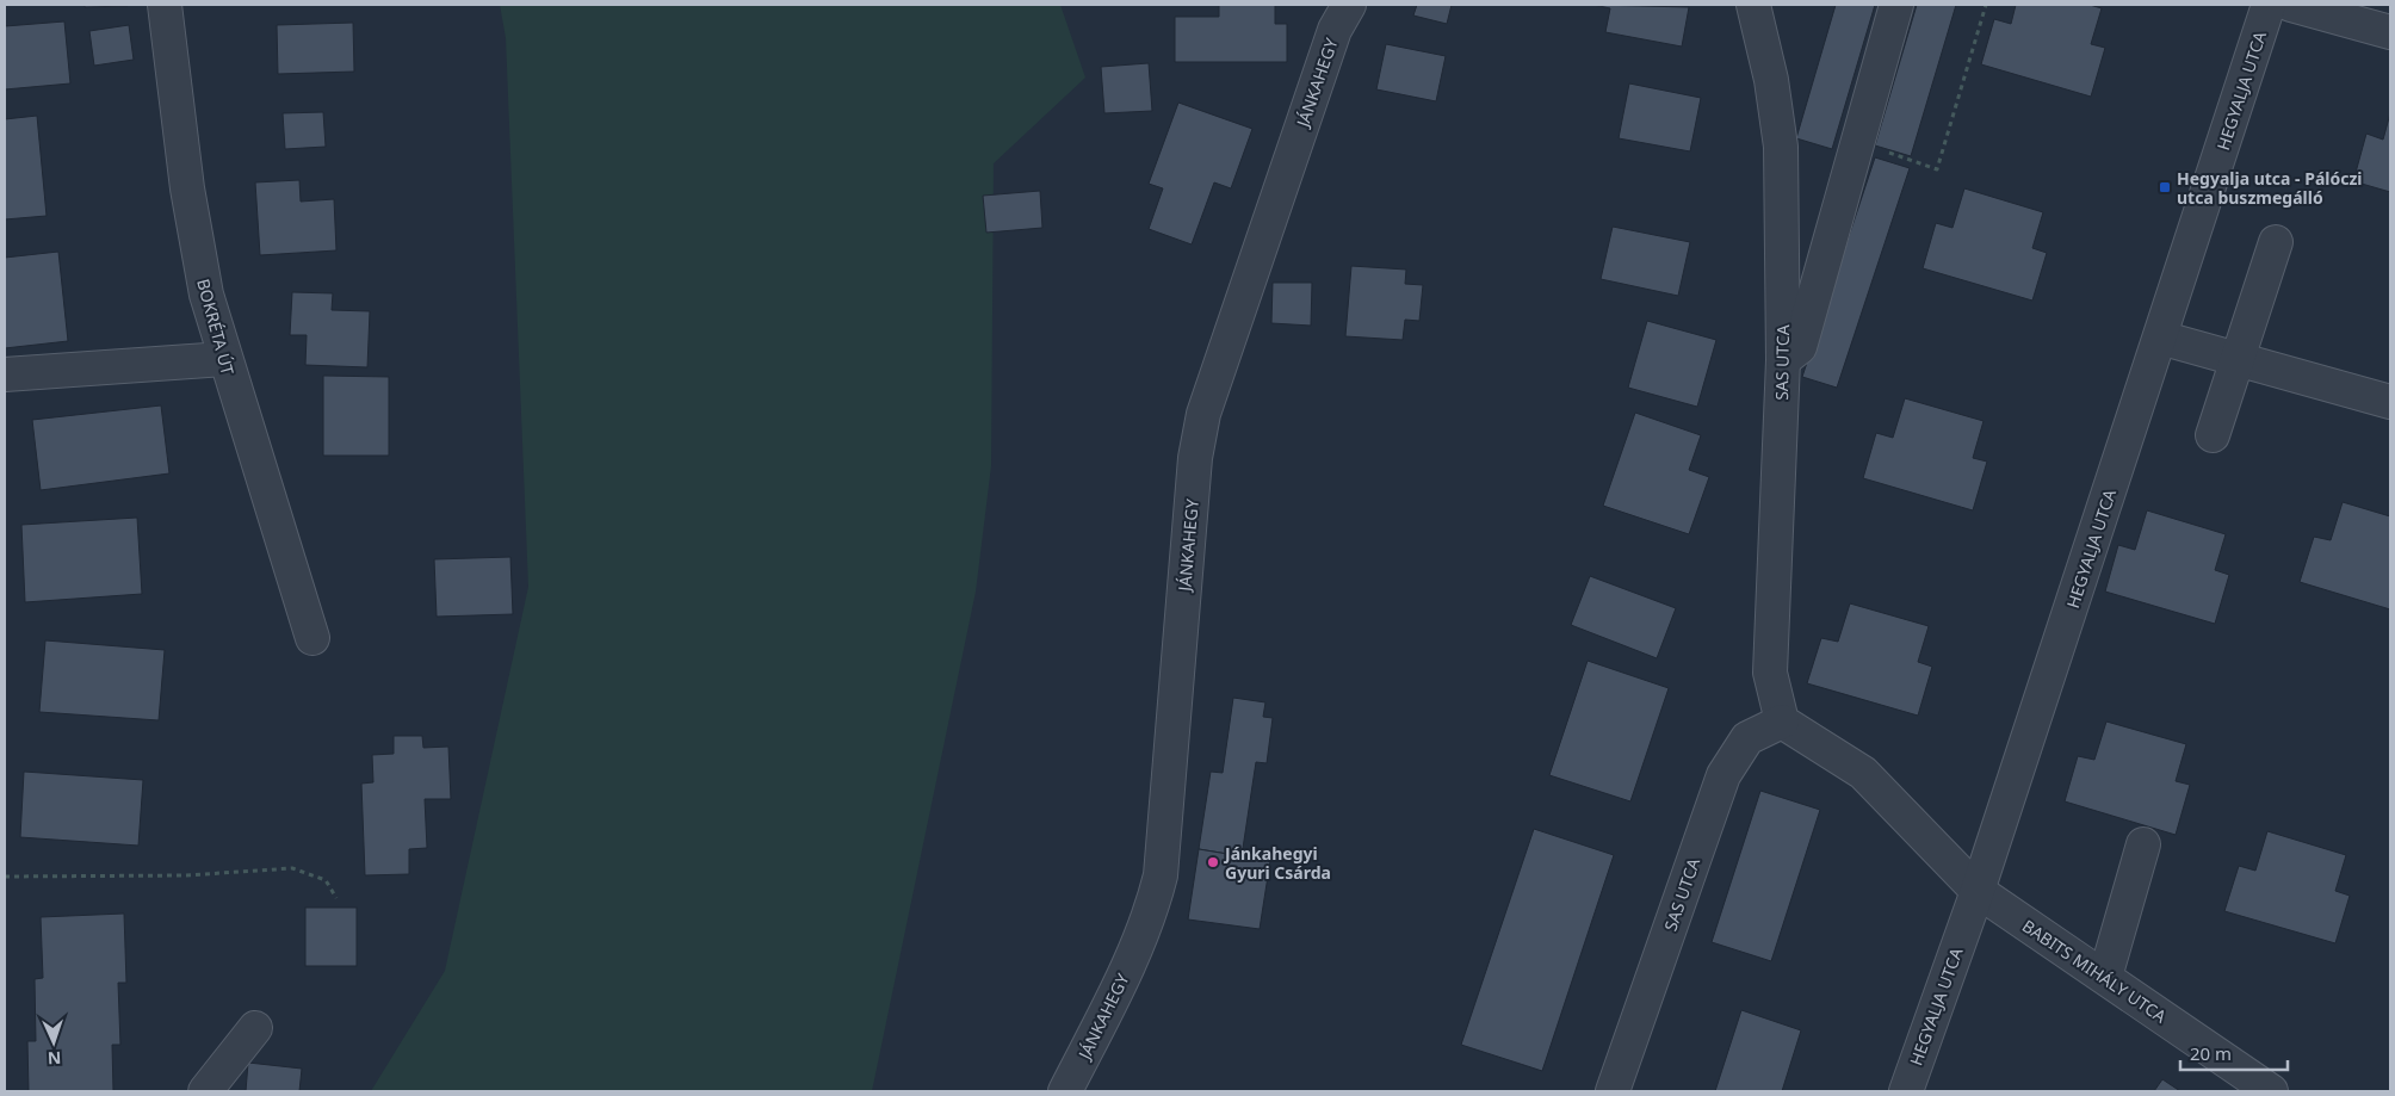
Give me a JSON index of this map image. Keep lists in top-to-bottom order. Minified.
{"streets":{"street":["JÁNKAHEGY","HEGYALJA UTCA","BOKRÉTA ÚT","SAS UTCA","BABITS MIHÁLY UTCA"]},"crossings":[["HEGYALJA UTCA","BABITS MIHÁLY UTCA"]],"places":{"transit":["Hegyalja utca - Pálóczi utca buszmegálló"],"other":["Jánkahegyi Gyuri Csárda"]},"scale_bar":"20 m","north":"bottom"}
